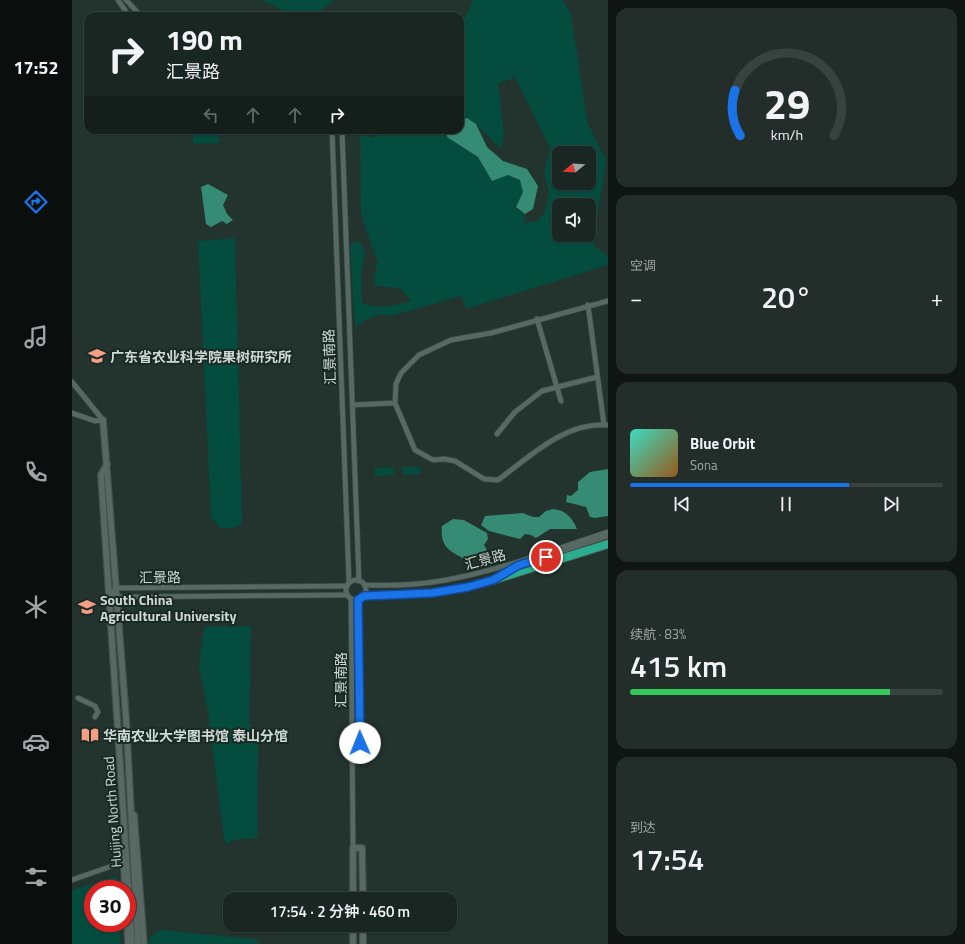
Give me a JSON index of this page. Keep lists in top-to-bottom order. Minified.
{"streets":{"street":["汇景南路","汇景路","Huijing North Road"]},"crossings":[["汇景南路","汇景路"],["汇景路","Huijing North Road"]],"places":{"school or university":["广东省农业科学院果树研究所","South China Agricultural University"],"library":["华南农业大学图书馆 泰山分馆"]},"north":"left","page":{"tabs":"17:52","turn":["190 m","汇景路"],"tile":["空调",["续航 · 83%","415 km"],["到达","17:54"]],"heat":["−","20°","+"],"song":["Blue Orbit","Sona"],"limit":"30","trip":"17:54 · 2 分钟 · 460 m","gauge":["29","km/h"]}}
